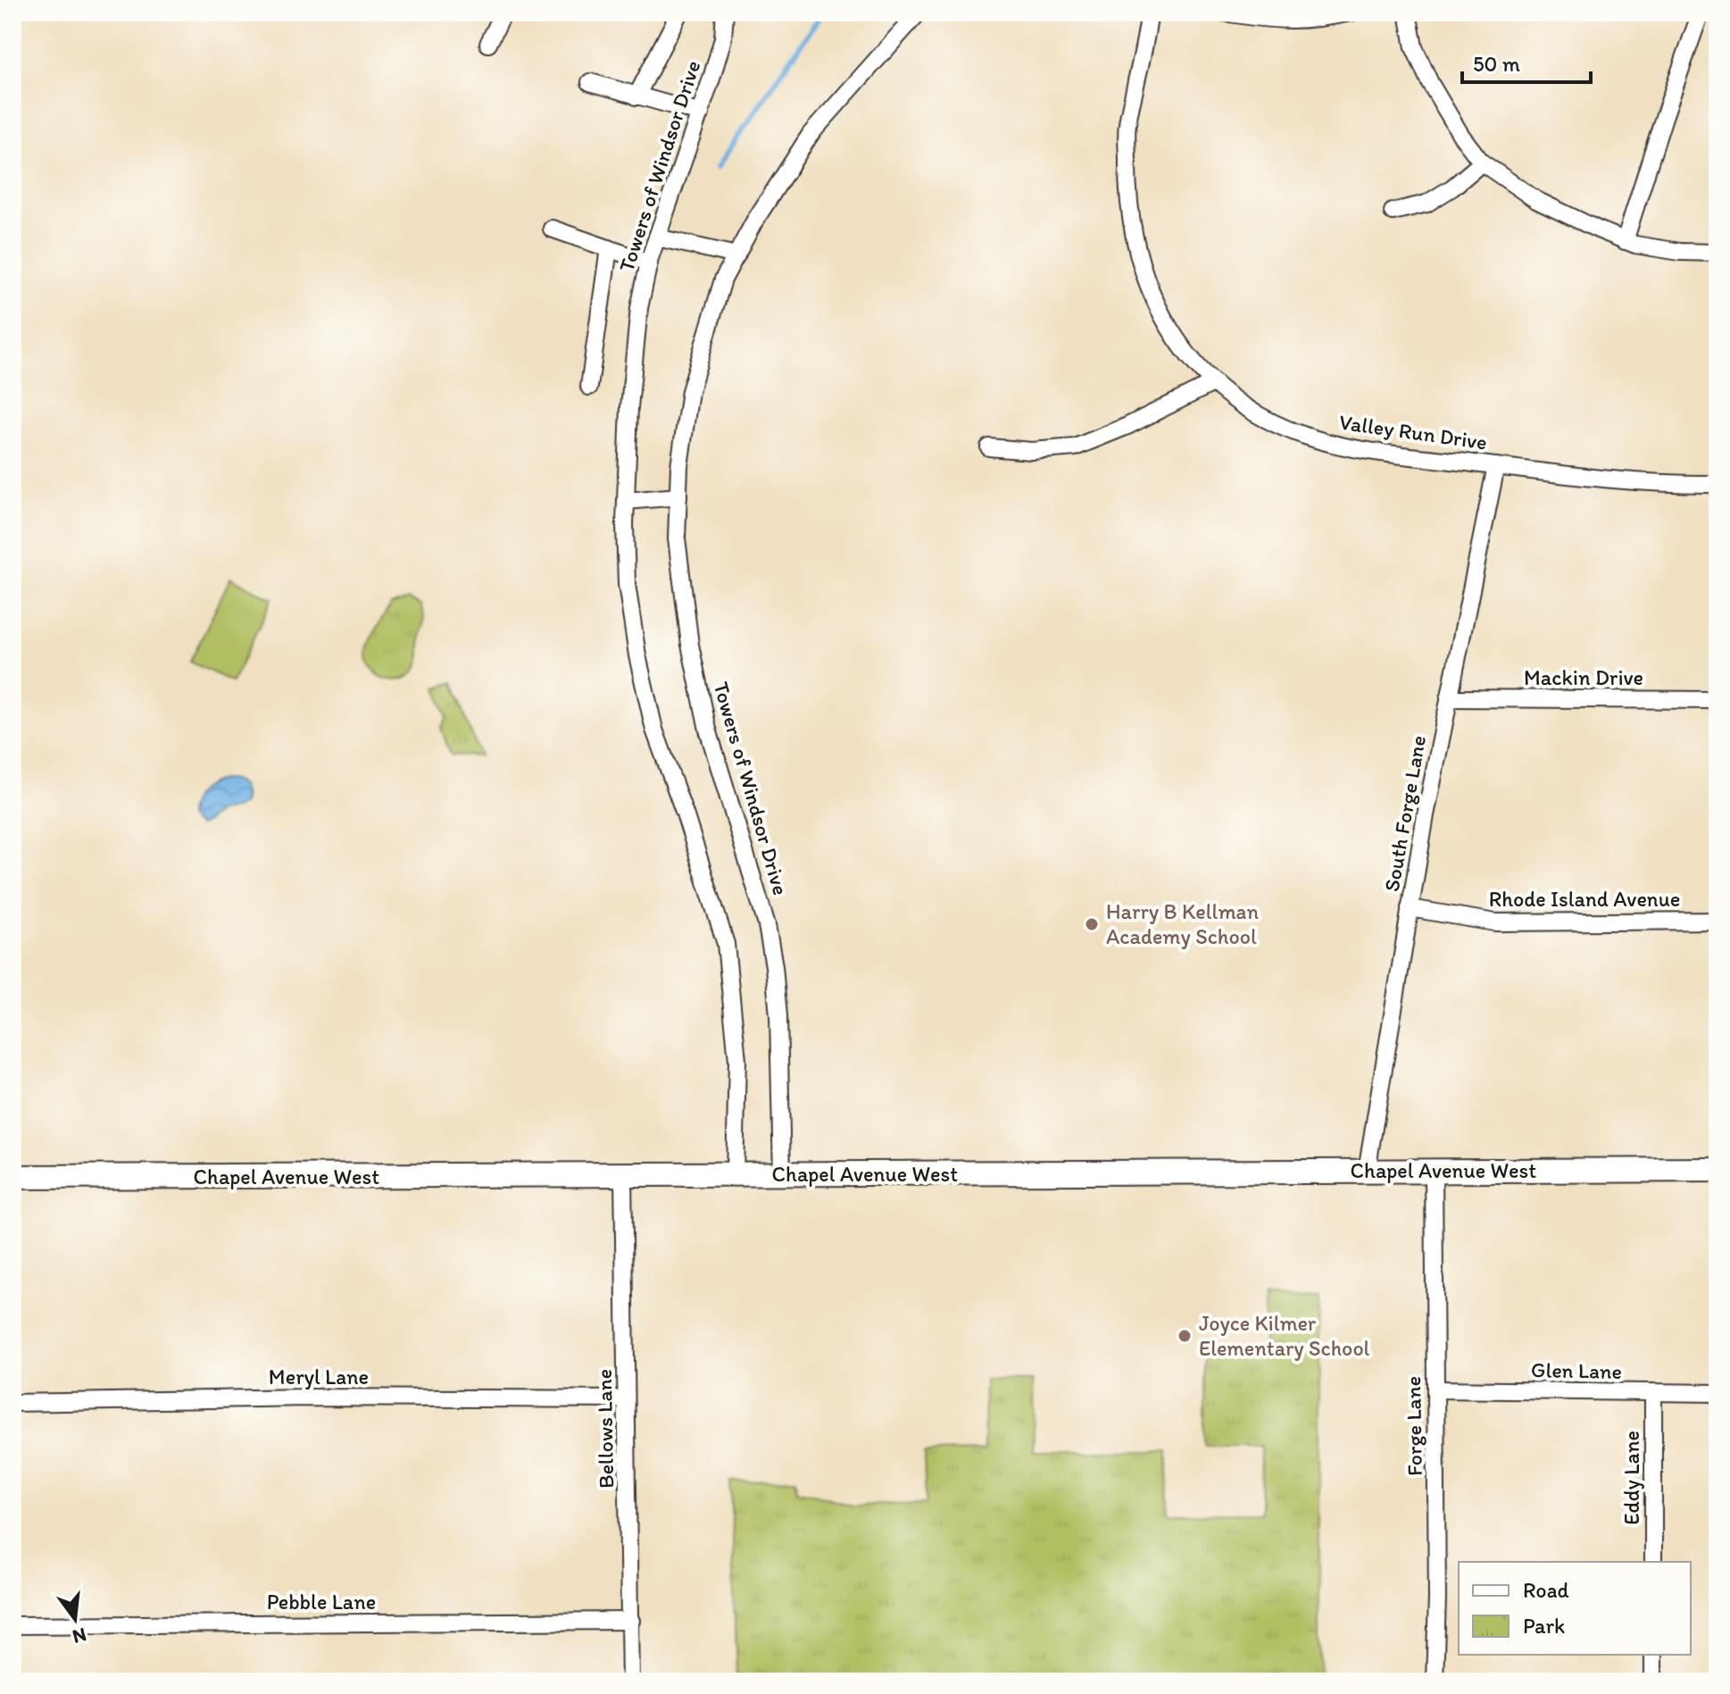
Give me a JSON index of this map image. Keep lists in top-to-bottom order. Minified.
{"streets":{"main road":["Chapel Avenue West"],"street":["Towers of Windsor Drive","Valley Run Drive","Mackin Drive","South Forge Lane","Rhode Island Avenue","Glen Lane","Meryl Lane","Forge Lane","Bellows Lane","Eddy Lane","Pebble Lane"]},"crossings":[["Towers of Windsor Drive","Chapel Avenue West"],["Valley Run Drive","South Forge Lane"],["Mackin Drive","South Forge Lane"],["South Forge Lane","Rhode Island Avenue"],["South Forge Lane","Chapel Avenue West"],["Chapel Avenue West","Forge Lane"],["Chapel Avenue West","Bellows Lane"],["Glen Lane","Forge Lane"],["Glen Lane","Eddy Lane"],["Meryl Lane","Bellows Lane"],["Bellows Lane","Pebble Lane"]],"places":["Harry B Kellman Academy School","Joyce Kilmer Elementary School"],"legend":["Road","Park"],"scale_bar":"50 m","north":"bottom"}
